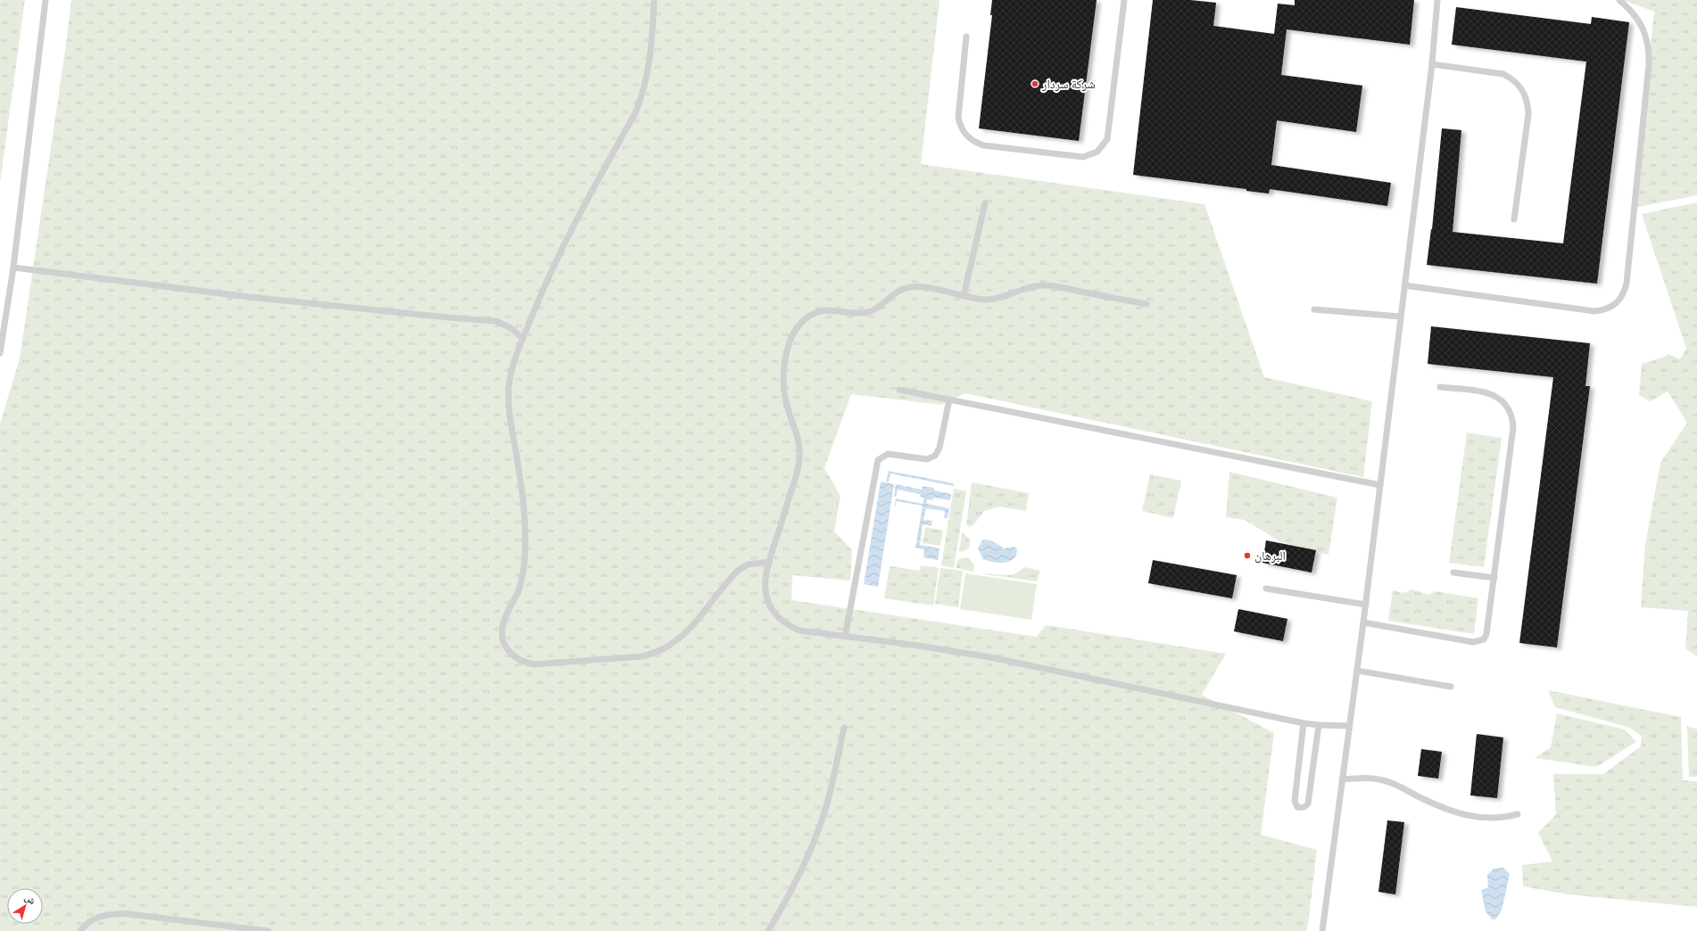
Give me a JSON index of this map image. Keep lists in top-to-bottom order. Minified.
{"places":["شركة سردار","البرهان"],"north":"top right"}
